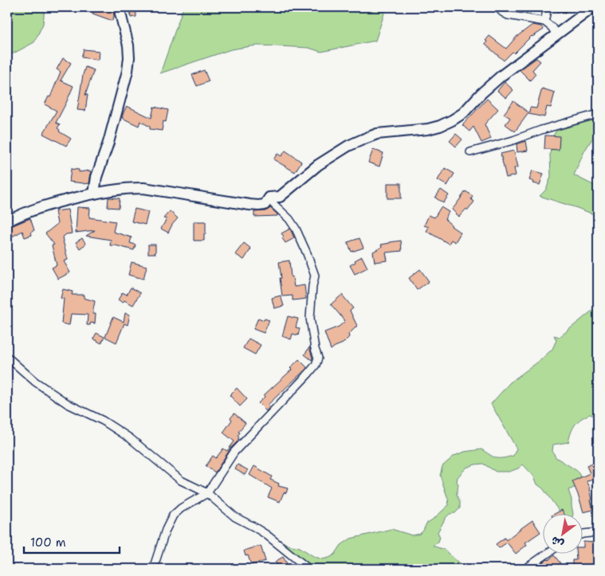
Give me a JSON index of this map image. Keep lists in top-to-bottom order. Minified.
{"scale_bar":"100 m","north":"bottom left"}
